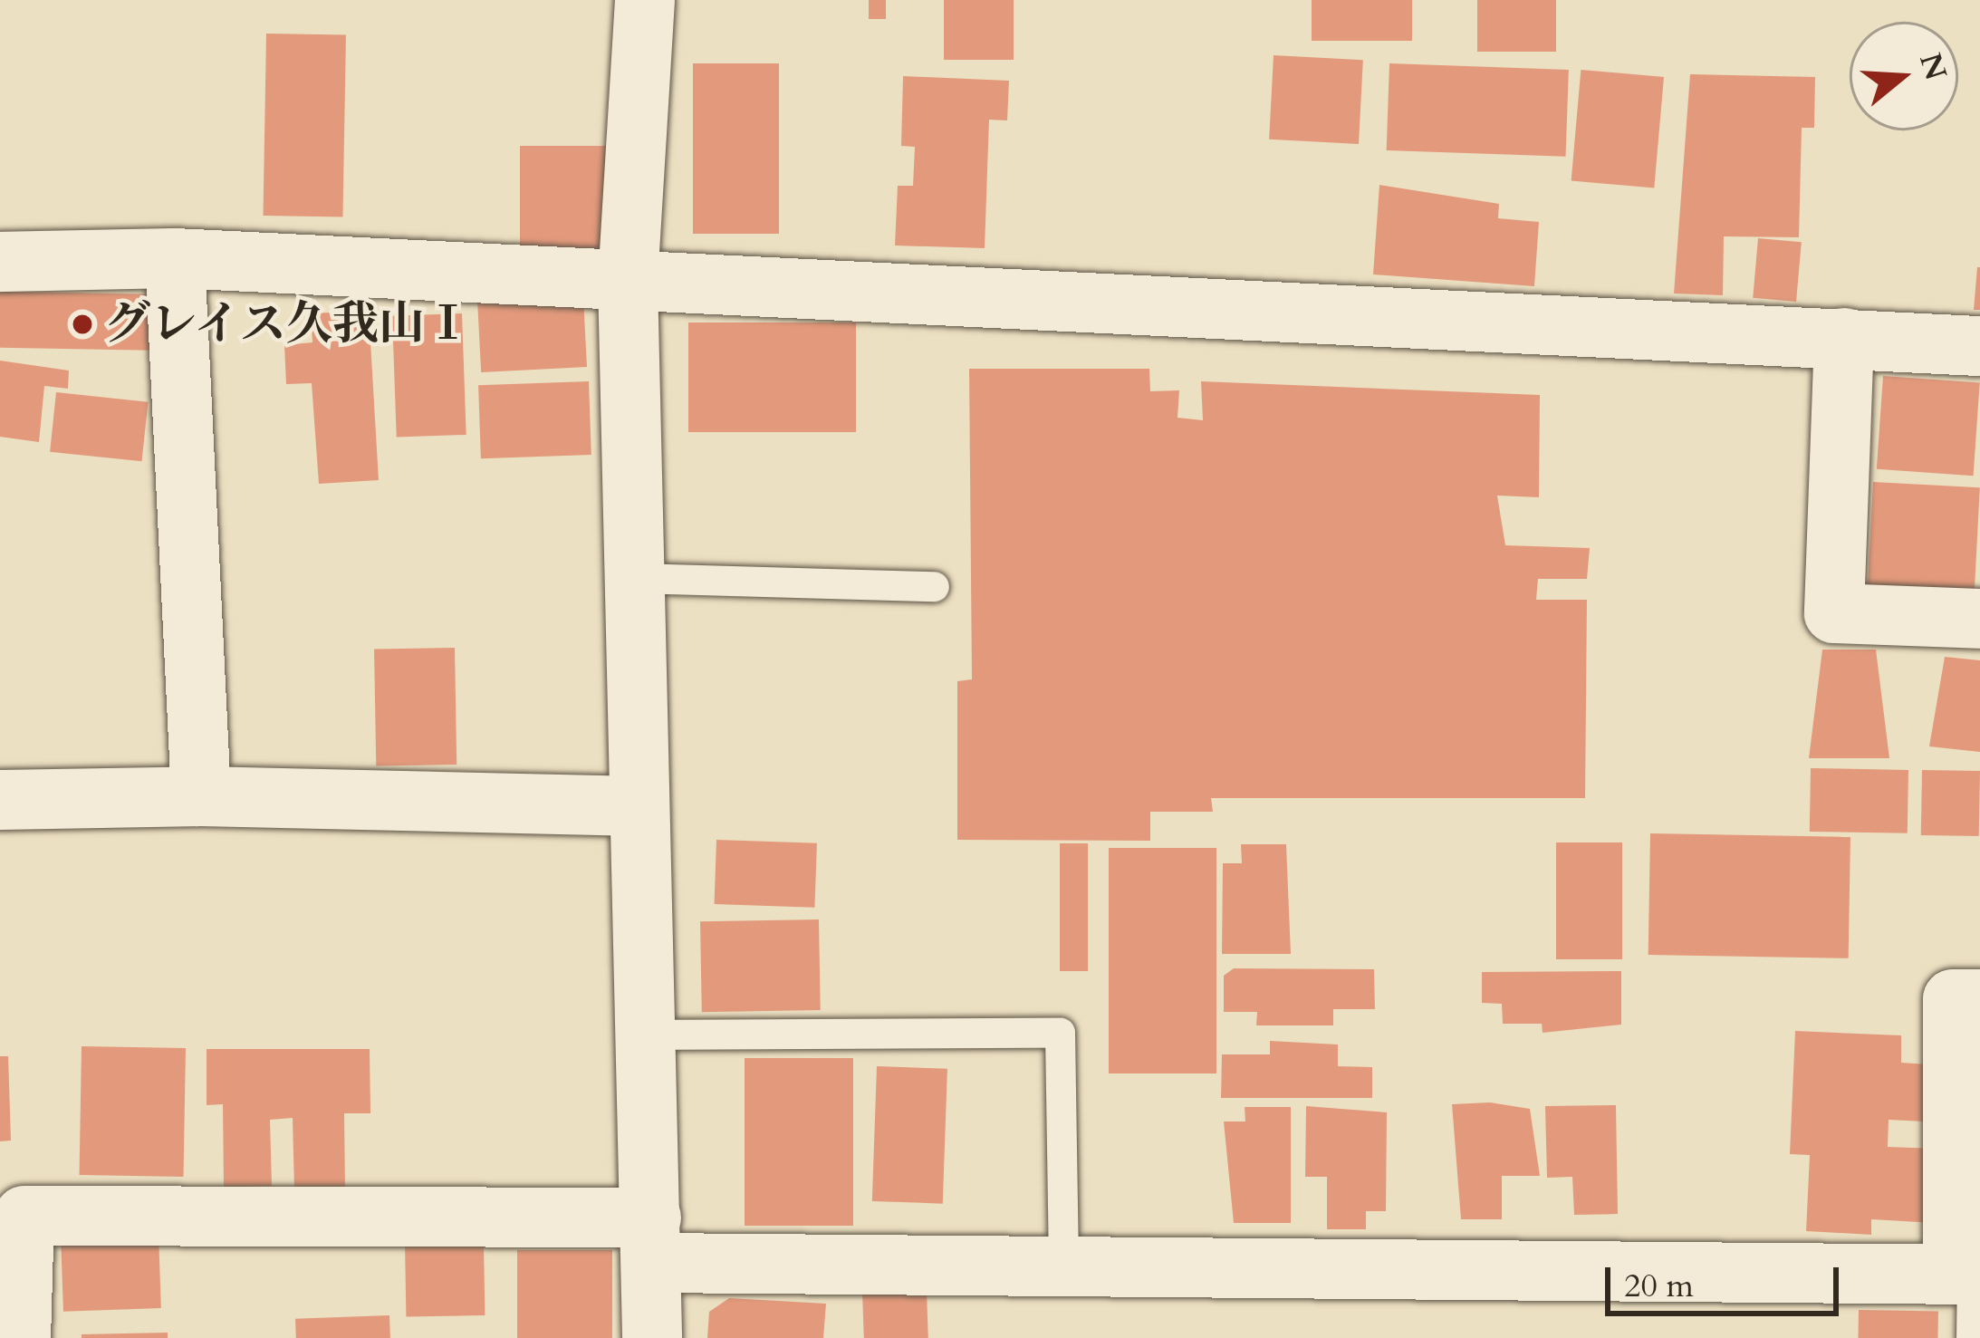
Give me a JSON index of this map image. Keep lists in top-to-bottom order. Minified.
{"places":["グレイス久我山Ⅰ"],"scale_bar":"20 m","north":"right"}
